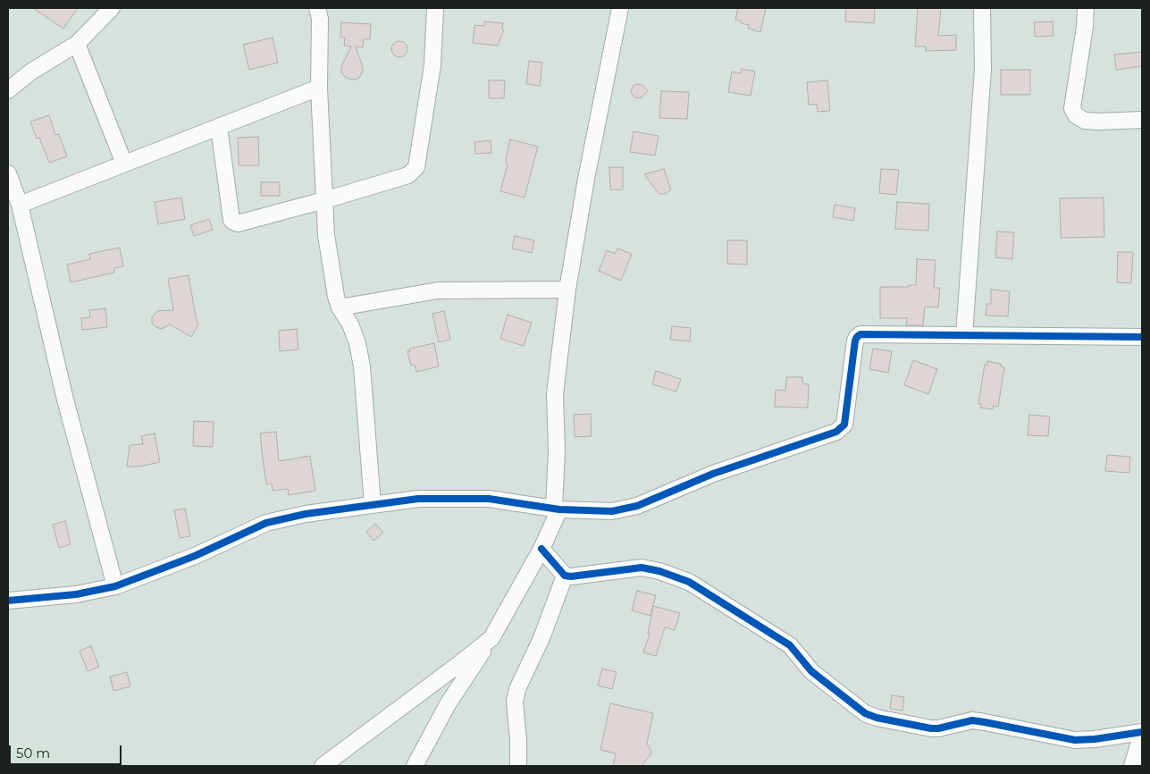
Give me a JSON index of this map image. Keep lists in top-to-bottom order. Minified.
{"scale_bar":"50 m"}
